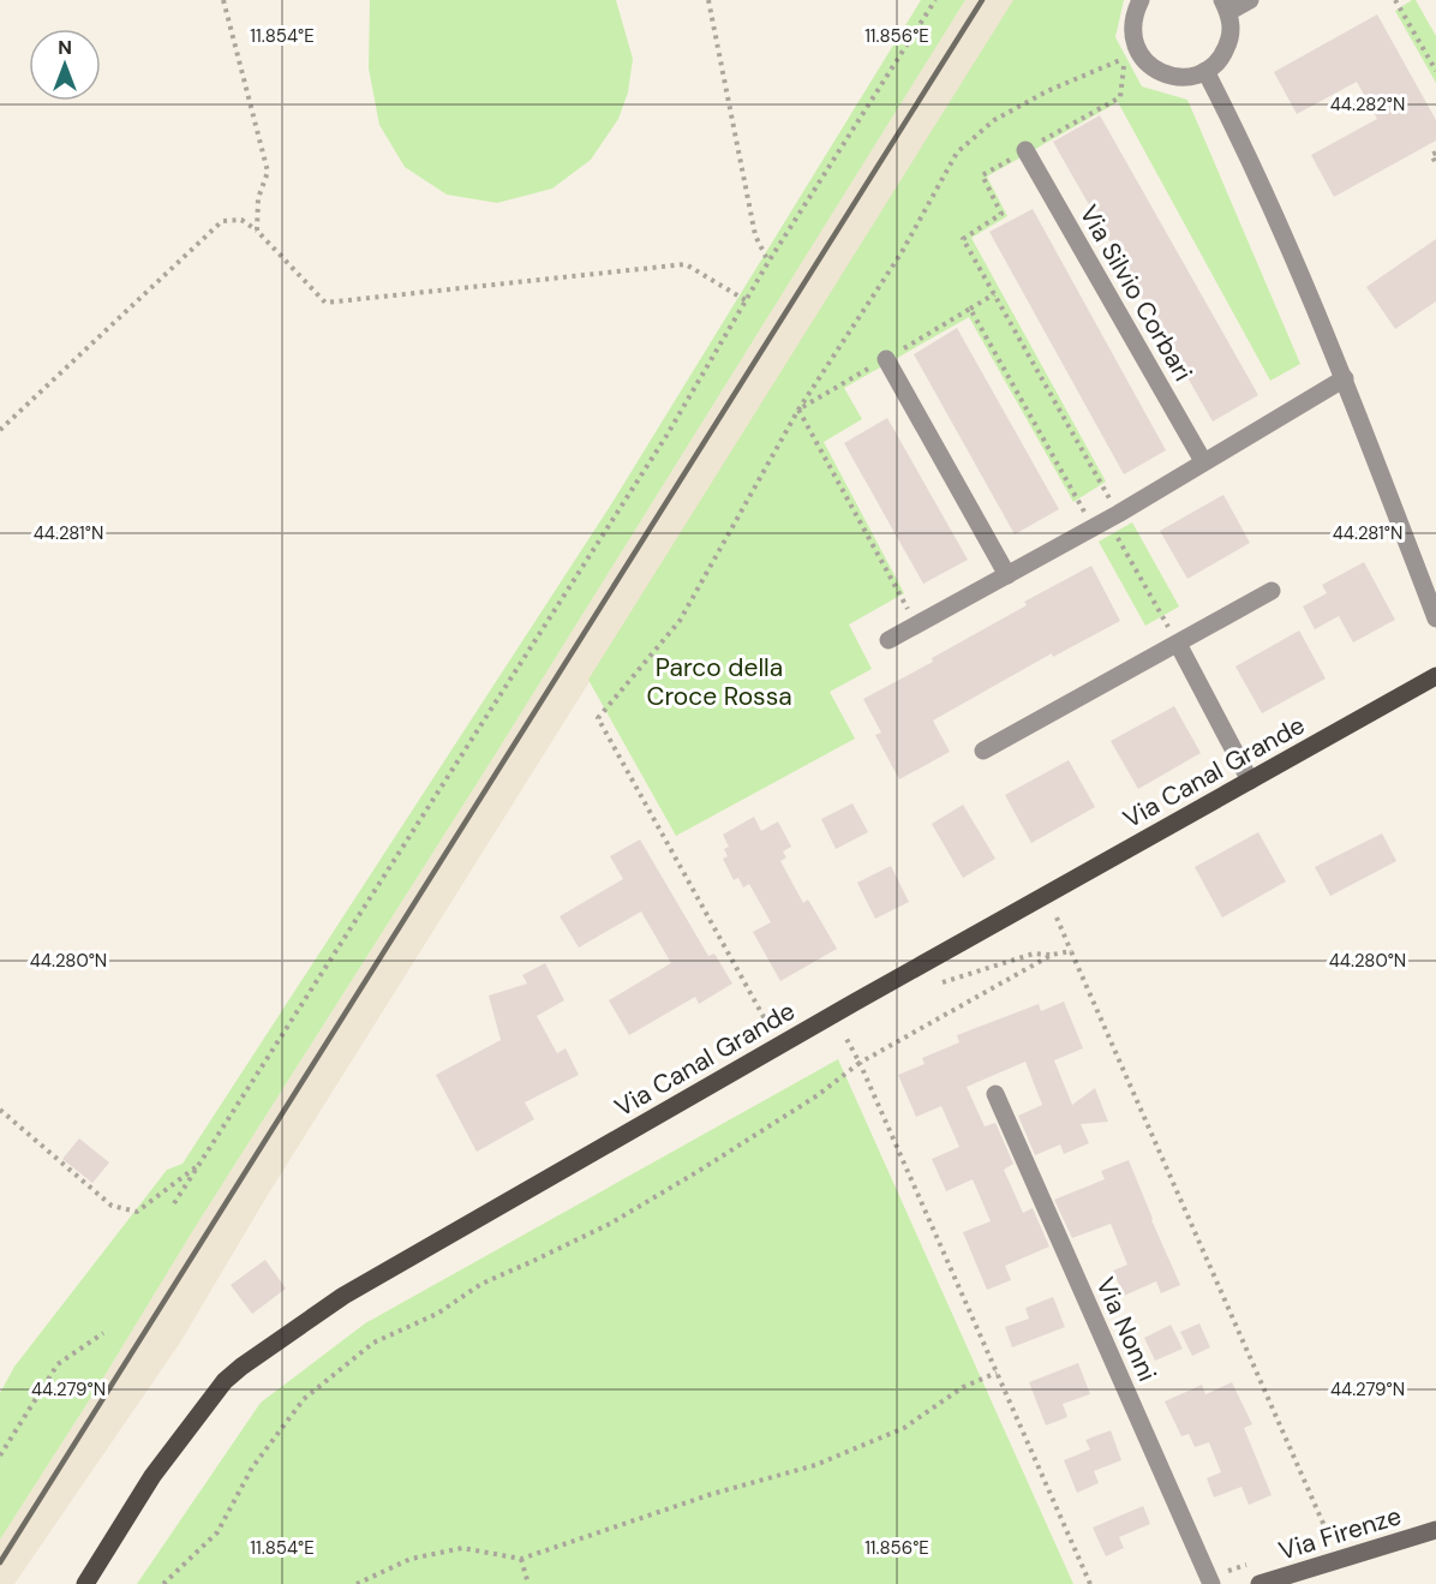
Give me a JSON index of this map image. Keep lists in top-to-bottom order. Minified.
{"streets":{"main road":["Via Canal Grande"],"street":["Via Silvio Corbari","Via Nonni","Via Firenze"]},"parks":["Parco della Croce Rossa"],"north":"top","coordinates":["11.854°E","11.856°E","44.282°N","44.281°N","44.280°N","44.279°N"]}
